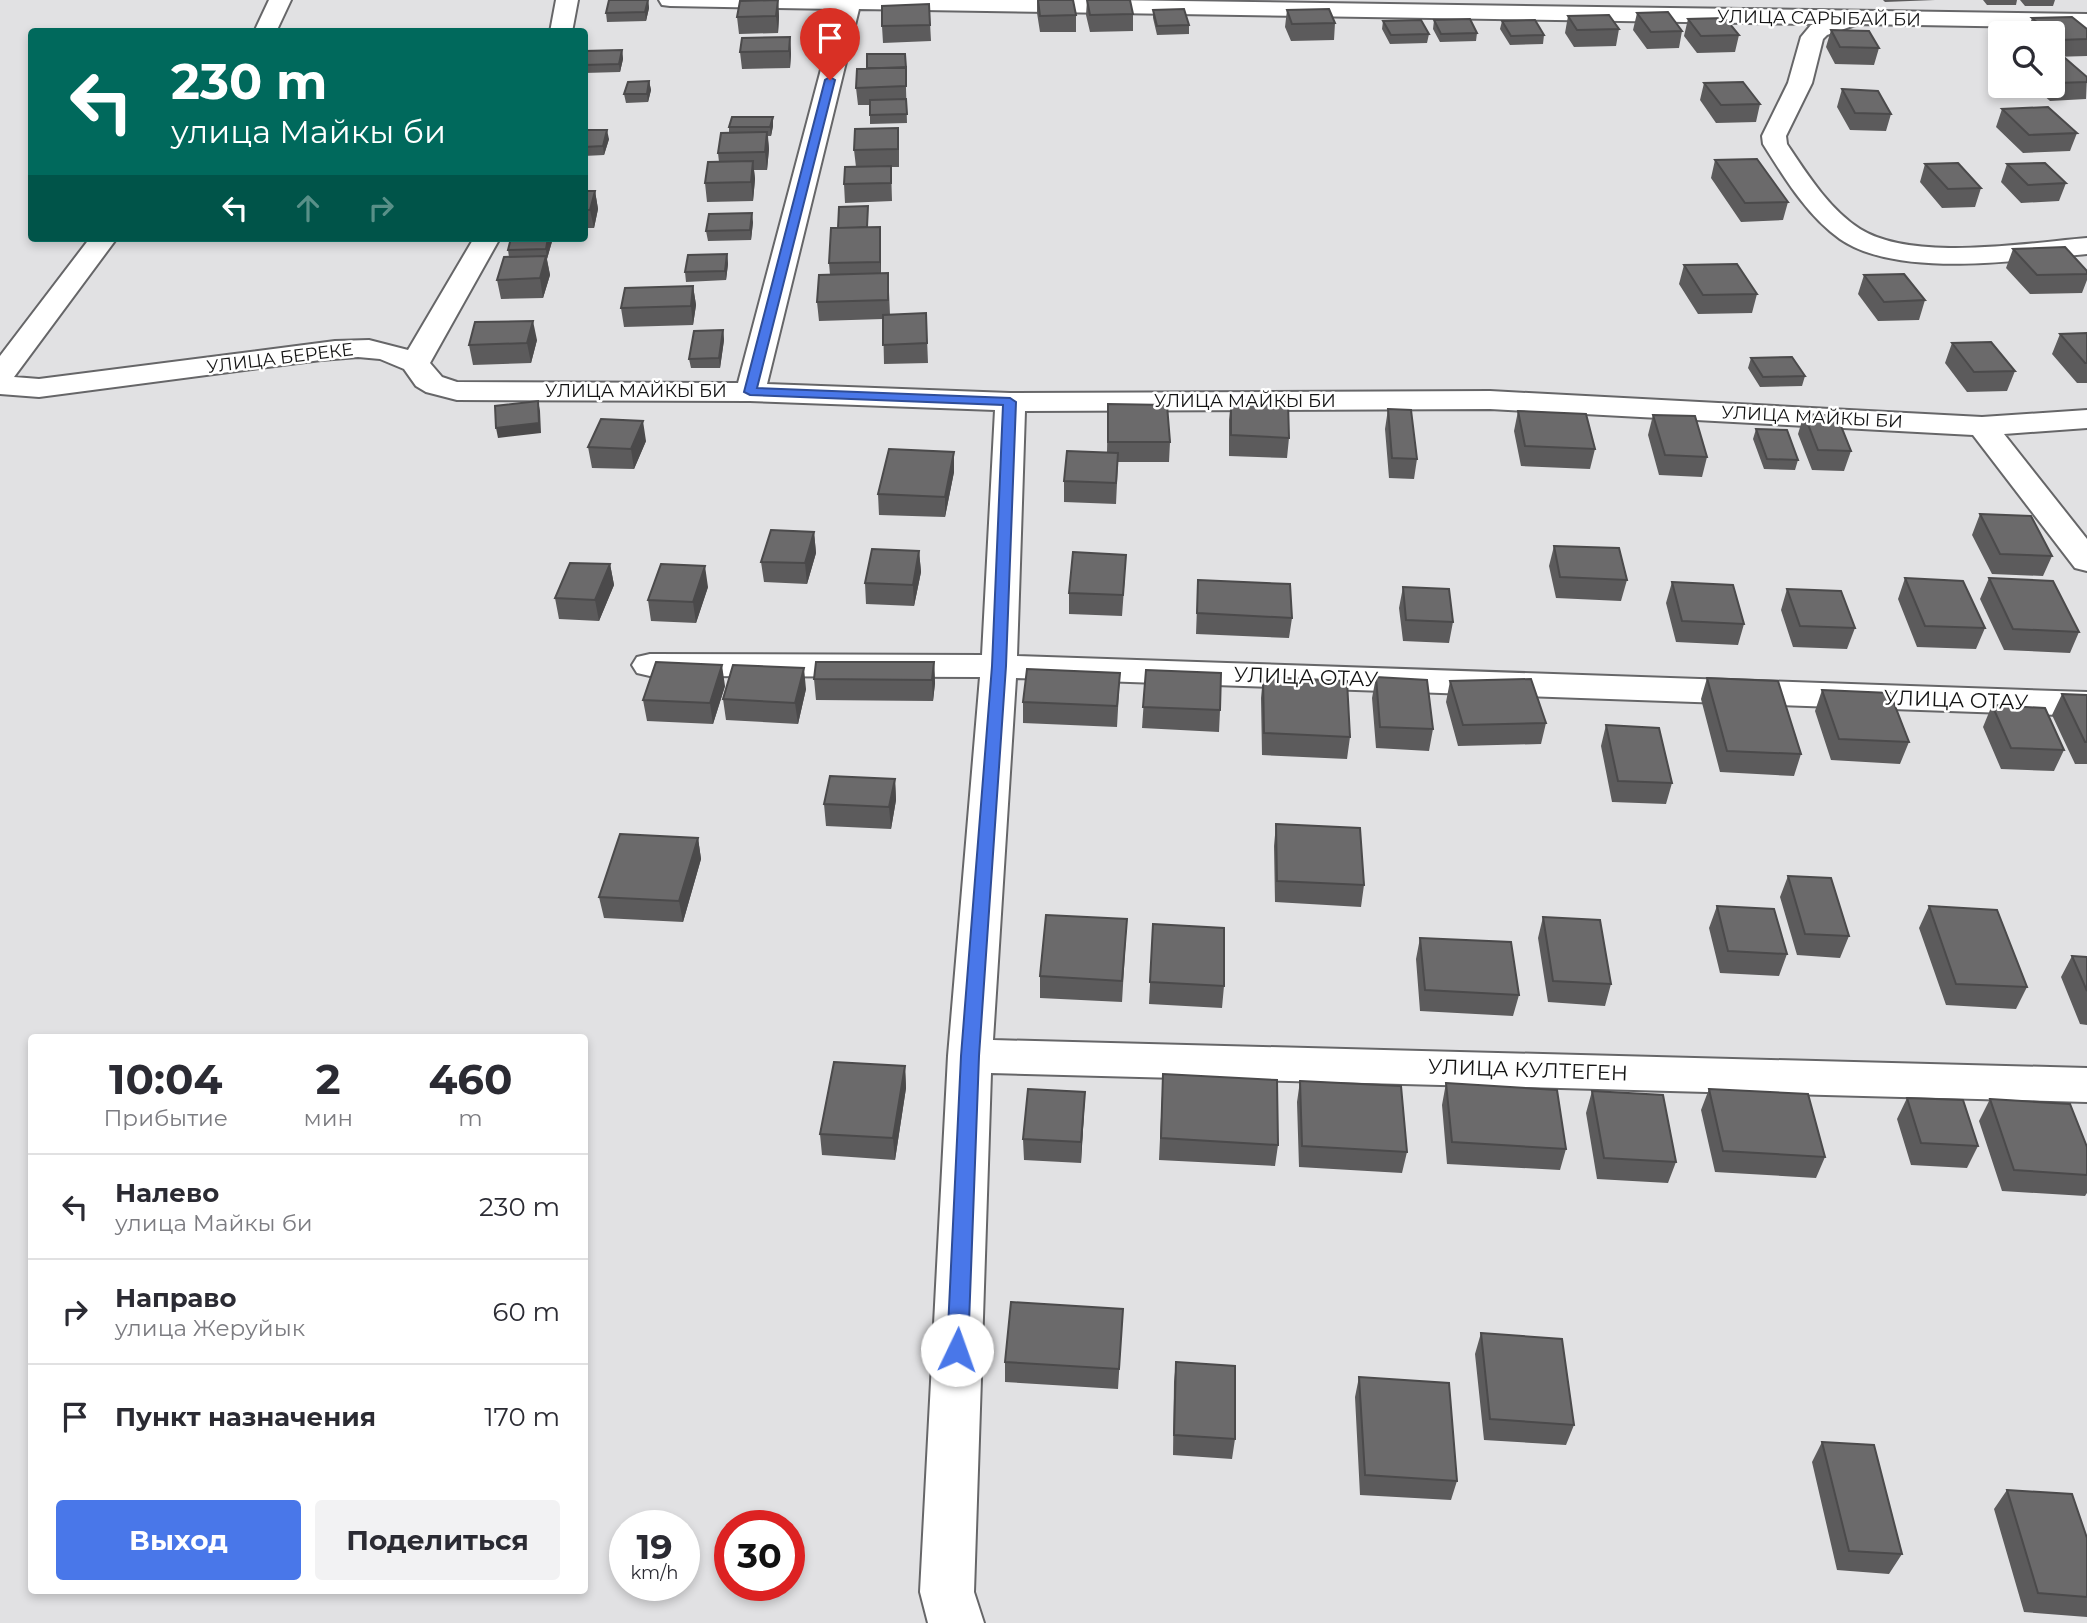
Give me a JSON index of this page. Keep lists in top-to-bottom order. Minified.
{"streets":{"street":["УЛИЦА САРЫБАЙ БИ","УЛИЦА БЕРЕКЕ","УЛИЦА МАЙКЫ БИ","УЛИЦА ОТАУ","УЛИЦА КУЛТЕГЕН"]},"crossings":[["УЛИЦА БЕРЕКЕ","УЛИЦА МАЙКЫ БИ"]],"page":{"turn":["230 m","улица Майкы би"],"eta":["10:04","Прибытие","2","мин","460","m"],"list":[{"name":"Налево","note":"улица Майкы би","value":"230 m"},{"name":"Направо","note":"улица Жеруйык","value":"60 m"},{"name":"Пункт назначения","value":"170 m"}],"buttons":["Выход","Поделиться"],"speed":"19 km/h","limit":"30"}}
